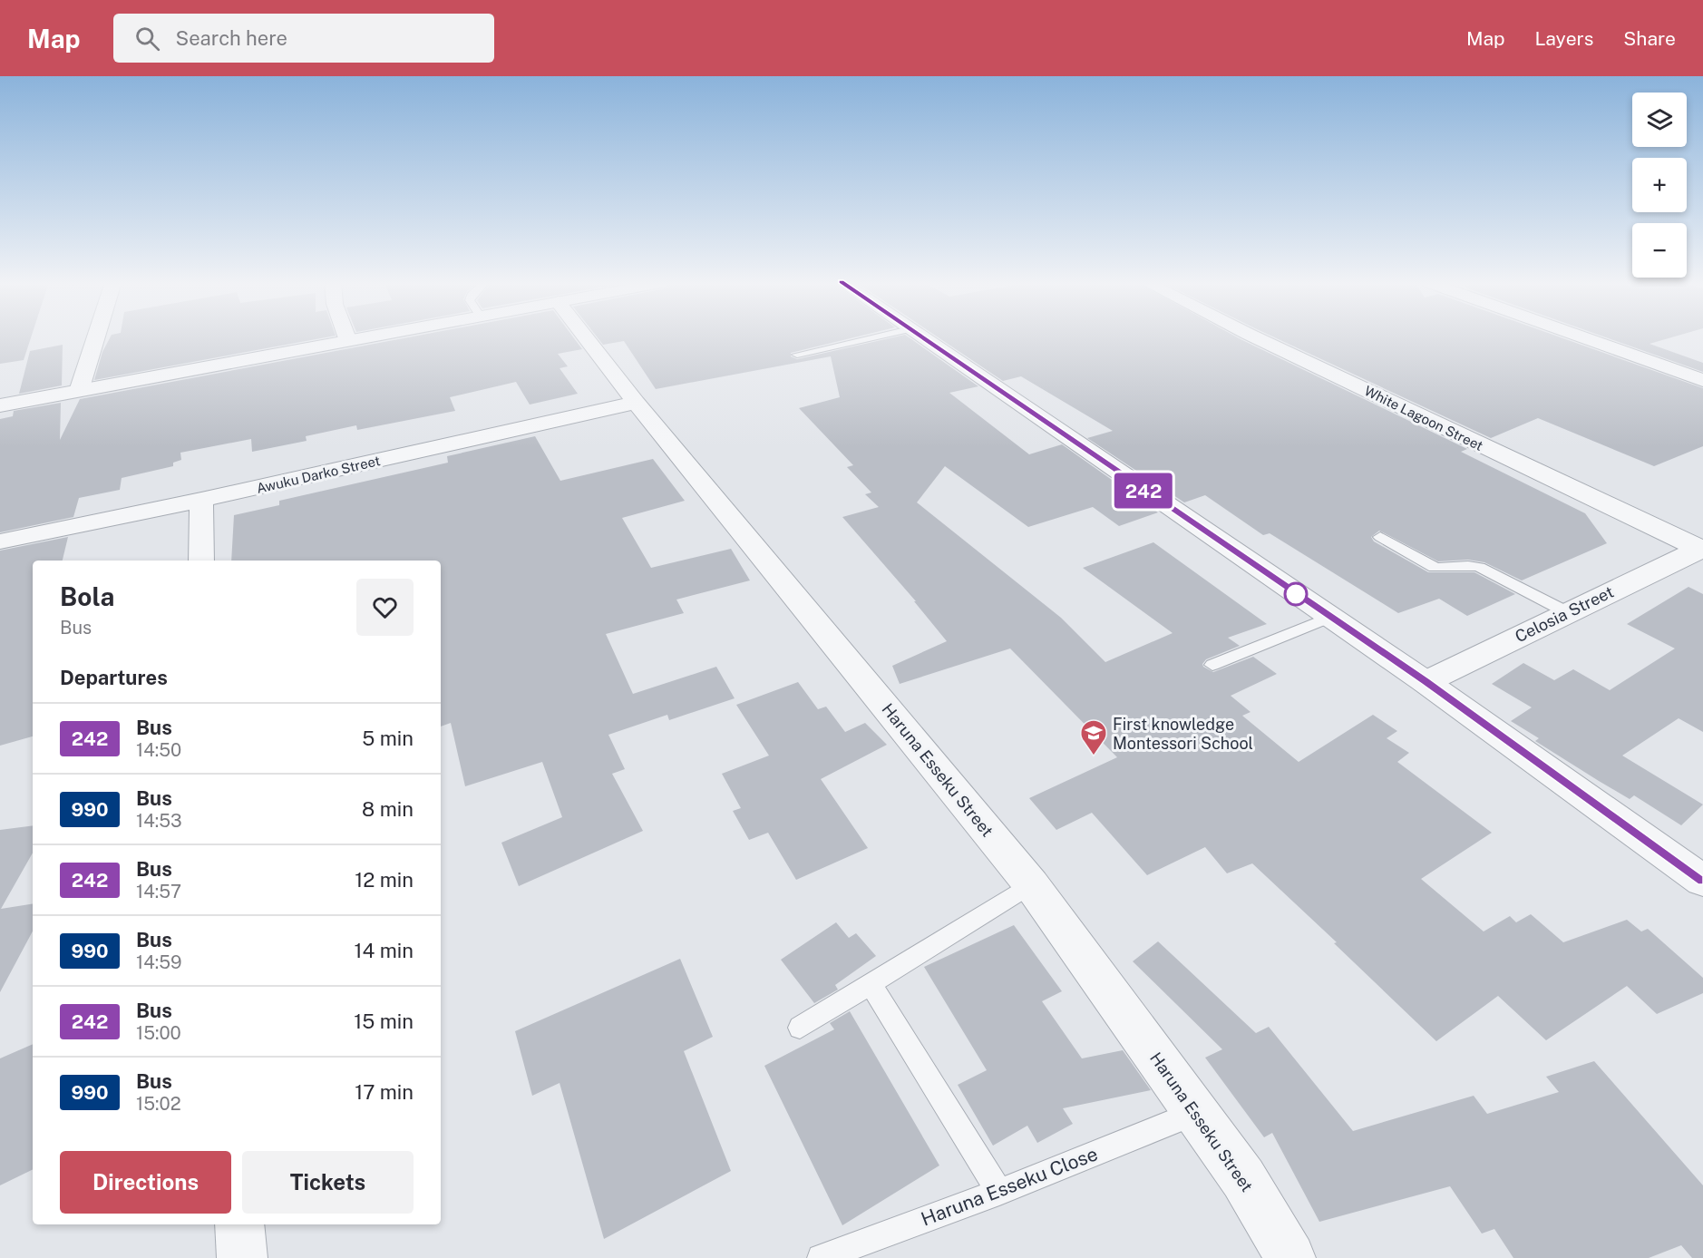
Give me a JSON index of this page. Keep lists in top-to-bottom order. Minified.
{"streets":{"street":["White Lagoon Street","Awuku Darko Street","Celosia Street","Haruna Esseku Street"],"lane":["Haruna Esseku Close"]},"crossings":[["White Lagoon Street","Celosia Street"],["Awuku Darko Street","Haruna Esseku Street"],["Haruna Esseku Street","Haruna Esseku Close"]],"places":{"school or university":["First knowledge Montessori School"]},"lines":["bus line 242"],"page":{"header":"Map","search":"Search here","nav":["Map","Layers","Share"],"on_map":"242","map_buttons":["+","−"],"heading":[["Bola","Bus"],"Departures"],"list":[{"mark":"242","name":"Bus","note":"14:50","value":"5 min"},{"mark":"990","name":"Bus","note":"14:53","value":"8 min"},{"mark":"242","name":"Bus","note":"14:57","value":"12 min"},{"mark":"990","name":"Bus","note":"14:59","value":"14 min"},{"mark":"242","name":"Bus","note":"15:00","value":"15 min"},{"mark":"990","name":"Bus","note":"15:02","value":"17 min"}],"buttons":["Directions","Tickets"]}}
